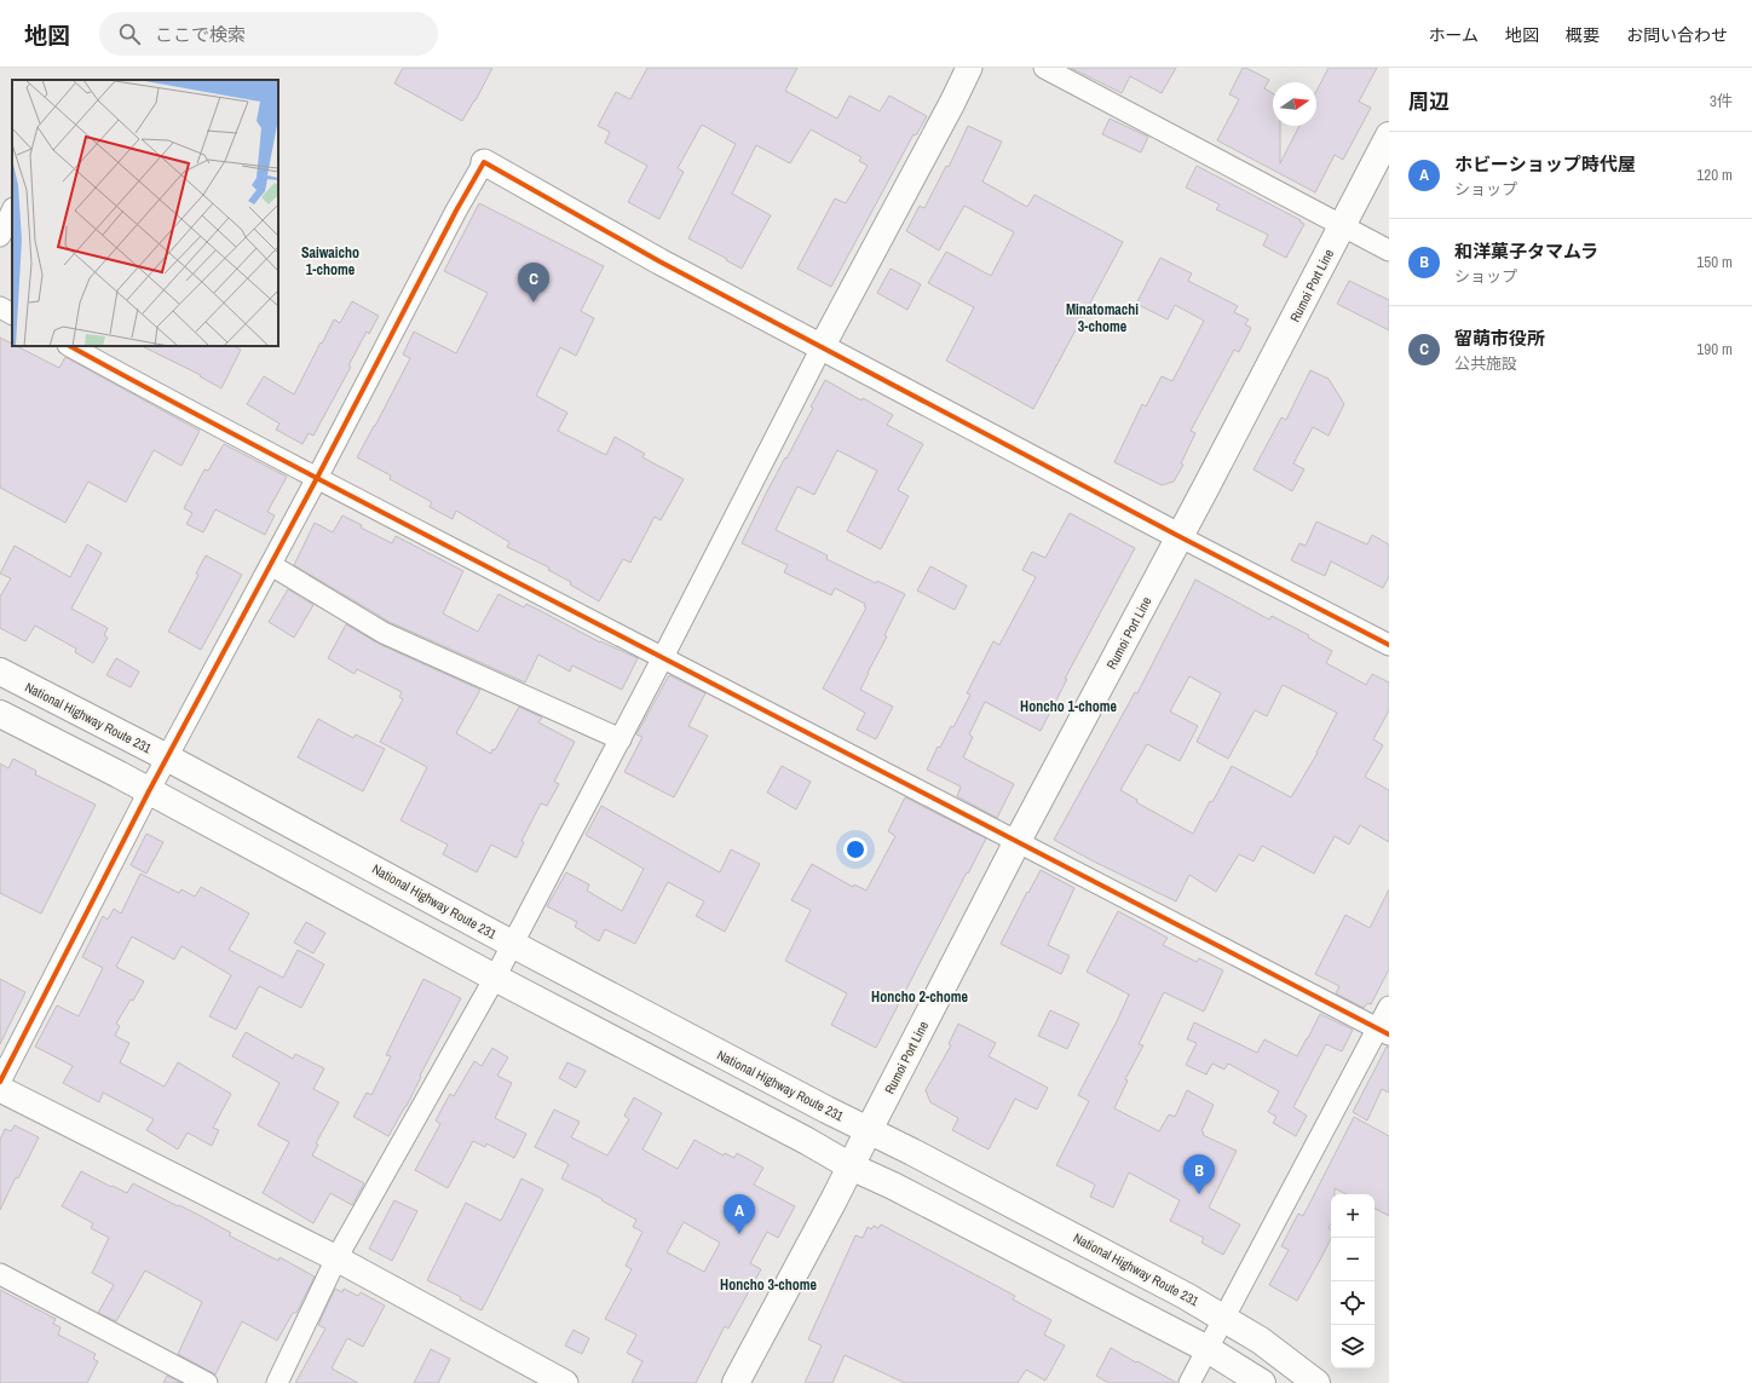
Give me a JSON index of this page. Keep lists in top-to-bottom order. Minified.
{"streets":{"main road":["Rumoi Port Line","National Highway Route 231"]},"crossings":[["Rumoi Port Line","National Highway Route 231"]],"districts":["Saiwaicho 1-chome","Minatomachi 3-chome","Honcho 1-chome","Honcho 2-chome","Honcho 3-chome"],"north":"right","page":{"header":"地図","search":"ここで検索","nav":["ホーム","地図","概要","お問い合わせ"],"heading":["周辺","3件"],"list":[{"mark":"A","name":"ホビーショップ時代屋","note":"ショップ","value":"120 m"},{"mark":"B","name":"和洋菓子タマムラ","note":"ショップ","value":"150 m"},{"mark":"C","name":"留萌市役所","note":"公共施設","value":"190 m"}],"pins":["C","B","A"],"map_buttons":["+","−"]}}
